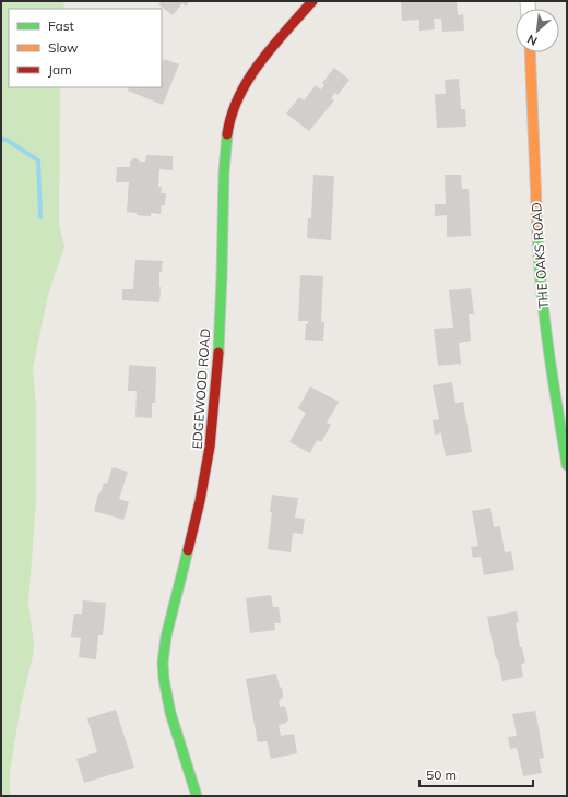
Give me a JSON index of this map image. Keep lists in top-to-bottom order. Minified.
{"streets":{"street":["THE OAKS ROAD","EDGEWOOD ROAD"]},"legend":["Fast","Slow","Jam"],"scale_bar":"50 m","north":"bottom left"}
